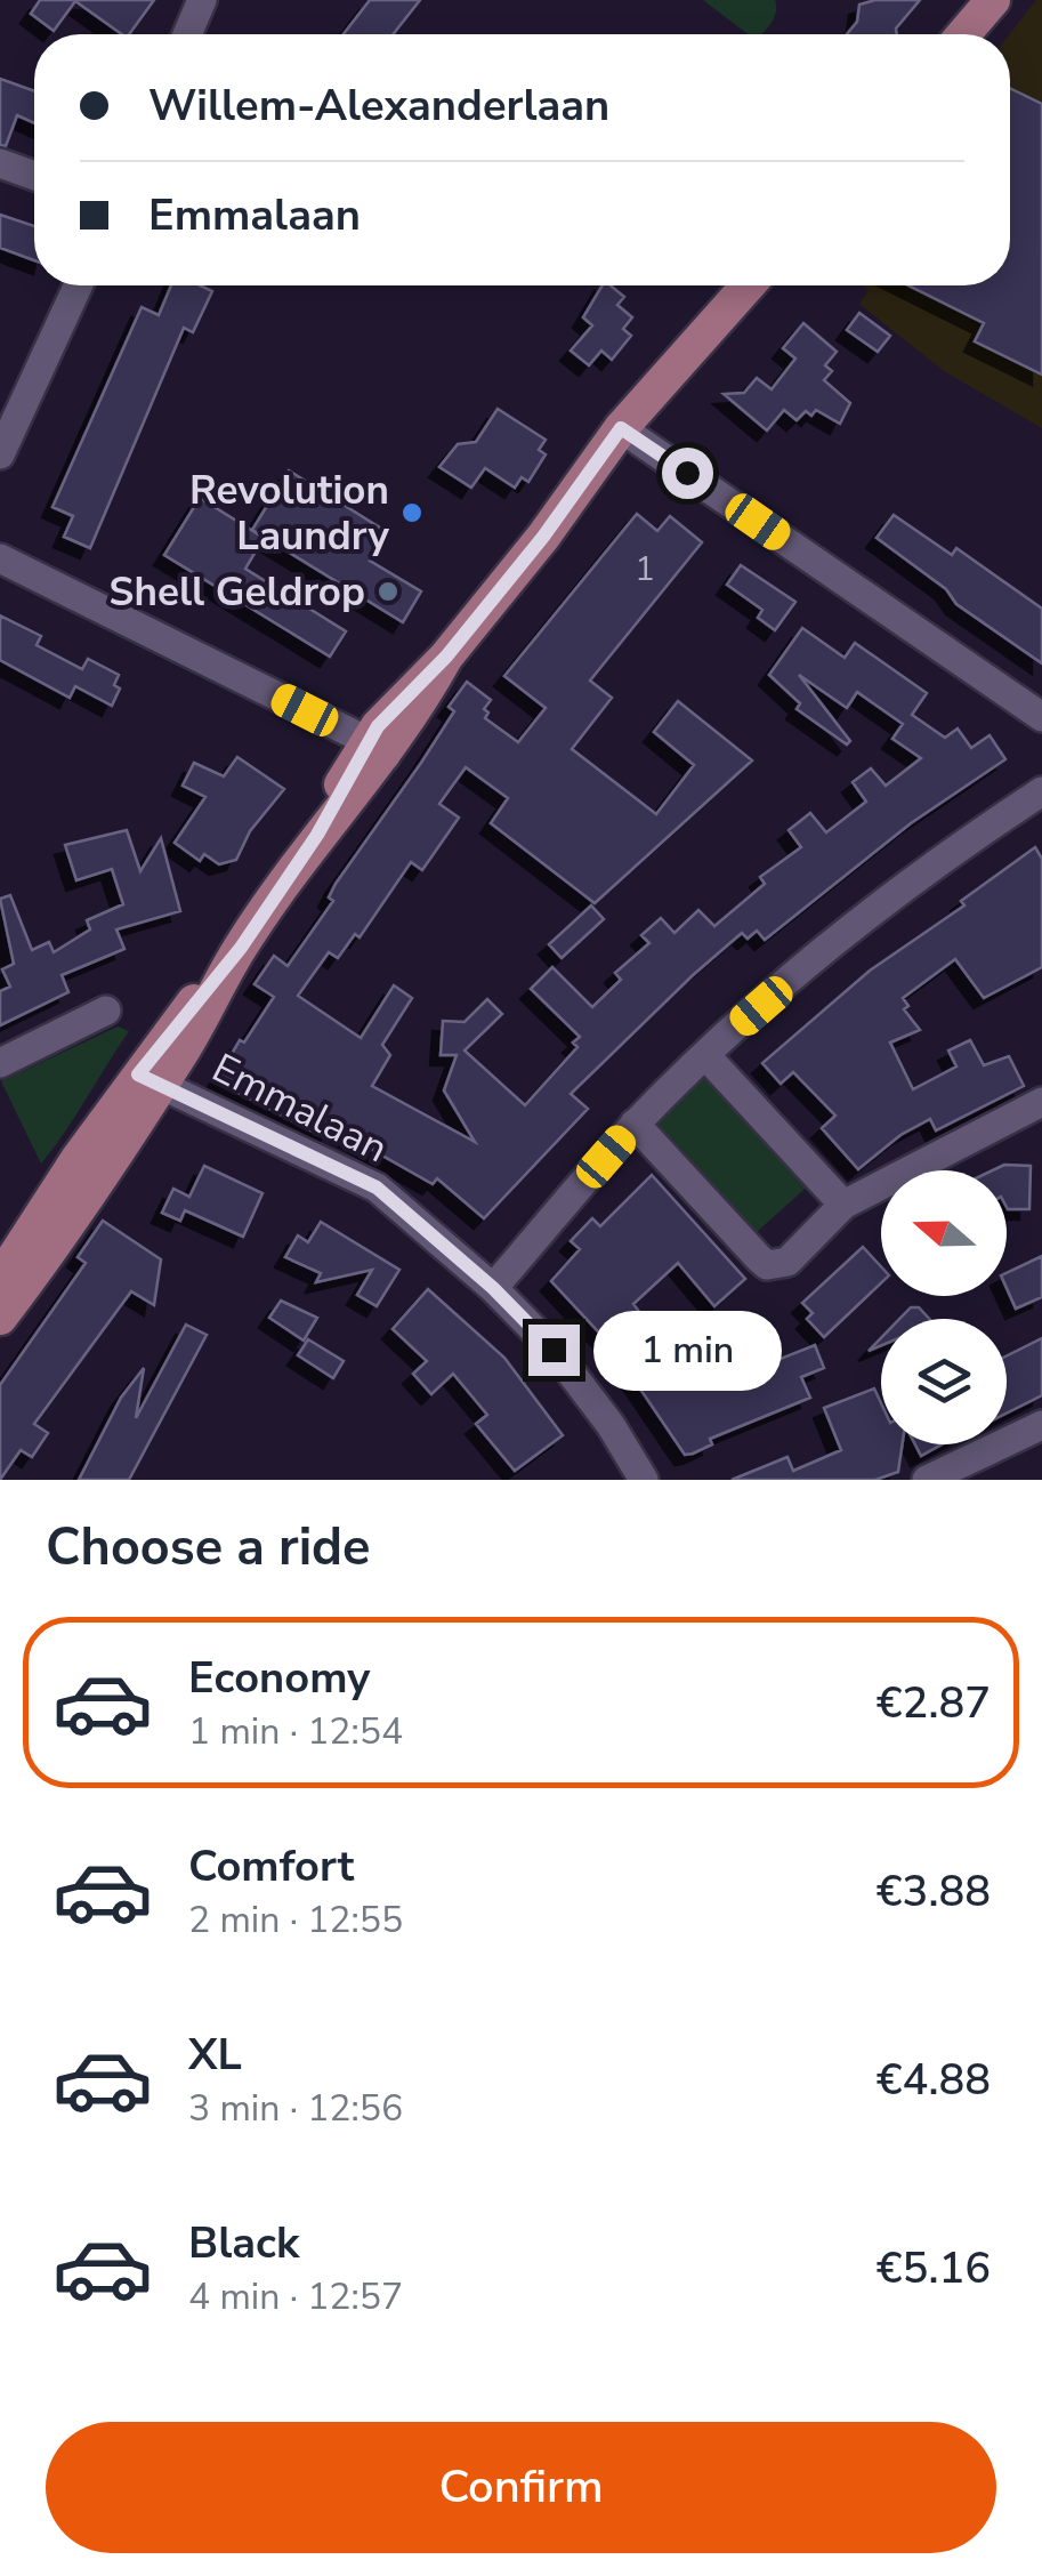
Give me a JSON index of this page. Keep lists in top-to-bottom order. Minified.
{"streets":{"street":["Emmalaan"]},"places":["Revolution Laundry","Shell Geldrop"],"house_numbers":["1"],"north":"left","page":{"banner":["Willem-Alexanderlaan","Emmalaan"],"bubble":"1 min","heading":"Choose a ride","list":[{"name":"Economy","note":"1 min · 12:54","value":"€2.87"},{"name":"Comfort","note":"2 min · 12:55","value":"€3.88"},{"name":"XL","note":"3 min · 12:56","value":"€4.88"},{"name":"Black","note":"4 min · 12:57","value":"€5.16"}],"buttons":"Confirm"}}
